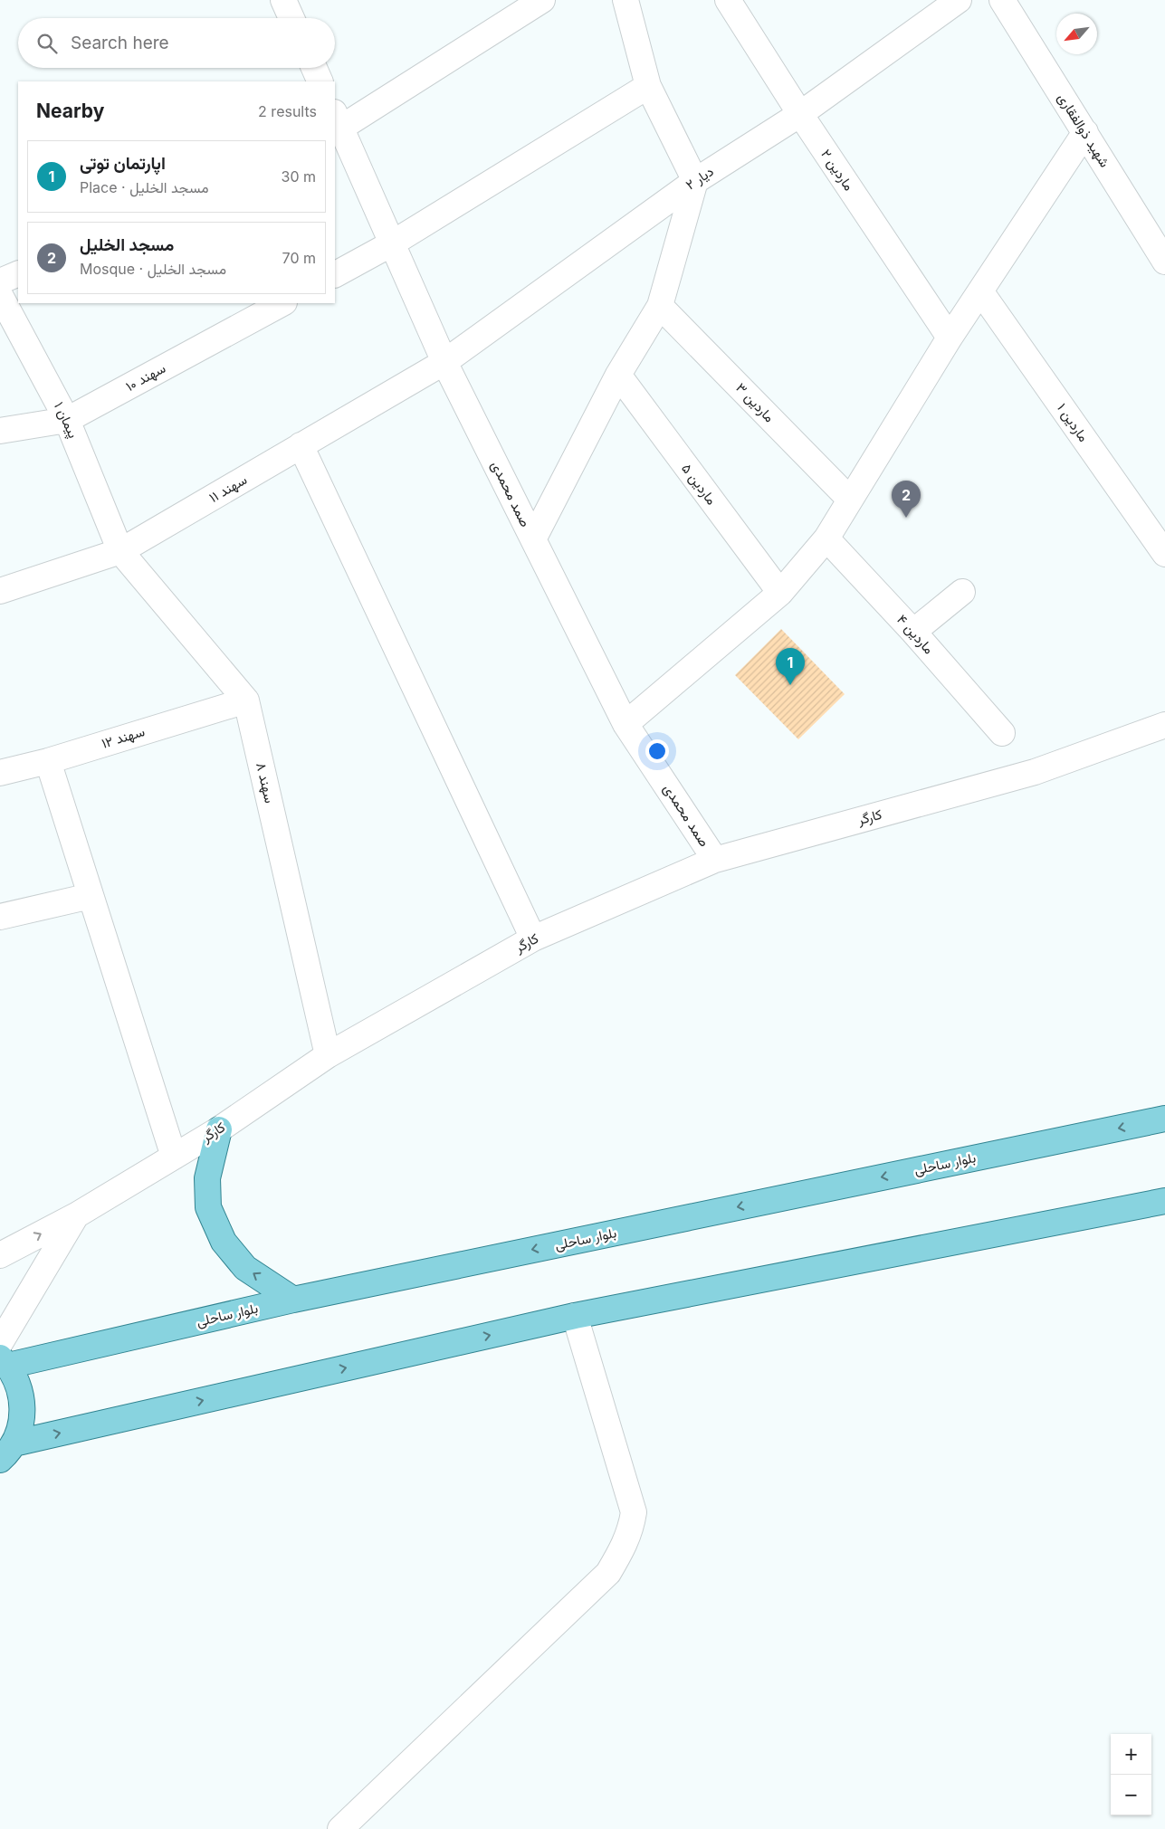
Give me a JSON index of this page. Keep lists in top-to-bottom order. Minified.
{"streets":{"main road":["بلوار ساحلی"],"street":["شهید ذوالفقاری","ماردین ۲","دیار ۲","سهند ۱۰","ماردین ۳","پیمان ۱","ماردین ۱","ماردین ۵","سهند ۱۱","صمد محمدی","ماردین ۴","سهند ۱۲","سهند ۸","کارگر"]},"crossings":[["ماردین ۲","دیار ۲"],["دیار ۲","سهند ۱۱"],["دیار ۲","صمد محمدی"],["سهند ۱۰","پیمان ۱"],["پیمان ۱","سهند ۱۱"],["پیمان ۱","سهند ۸"],["سهند ۱۱","صمد محمدی"],["سهند ۱۱","سهند ۸"],["صمد محمدی","کارگر"],["سهند ۱۲","سهند ۸"],["سهند ۸","کارگر"],["کارگر","بلوار ساحلی"]],"north":"bottom left","page":{"search":"Search here","heading":["Nearby","2 results"],"list":[{"mark":"1","name":"اپارتمان توتی","note":"Place · مسجد الخلیل","value":"30 m"},{"mark":"2","name":"مسجد الخلیل","note":"Mosque · مسجد الخلیل","value":"70 m"}],"pins":["2","1"],"map_buttons":["+","−"]}}
